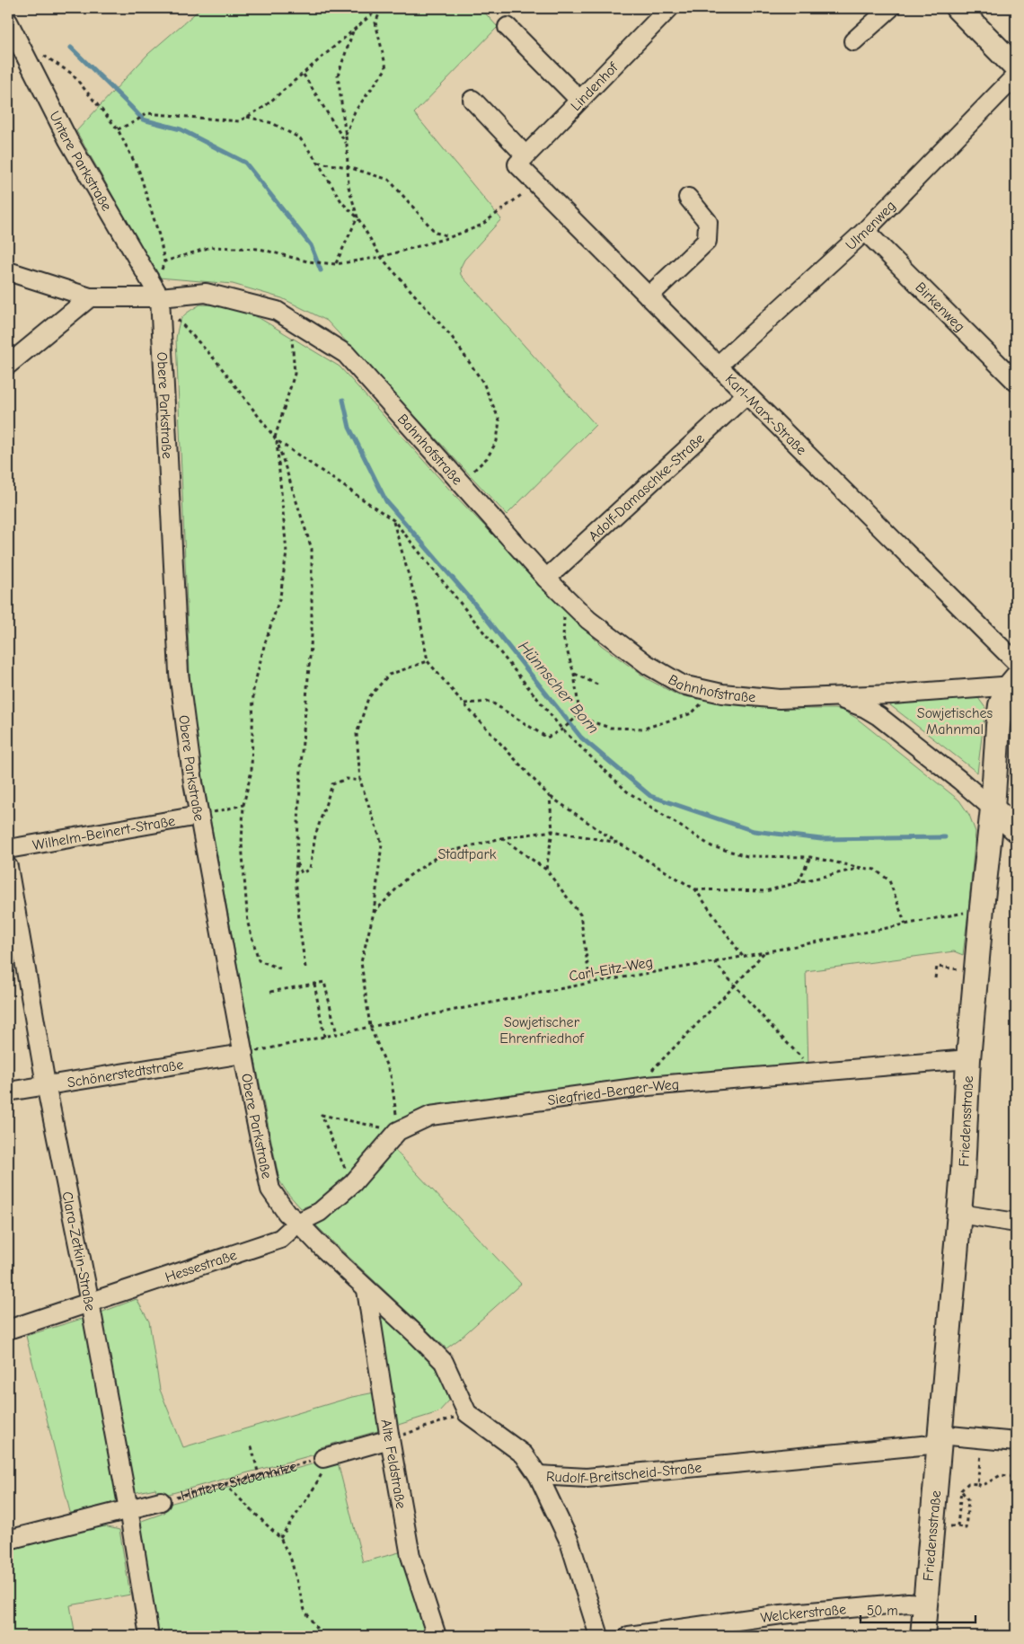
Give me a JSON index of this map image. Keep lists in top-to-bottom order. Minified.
{"streets":{"main road":["Friedensstraße"],"street":["Lindenhof","Untere Parkstraße","Ulmenweg","Birkenweg","Obere Parkstraße","Karl-Marx-Straße","Bahnhofstraße","Adolf-Damaschke-Straße","Wilhelm-Beinert-Straße","Schönerstedtstraße","Siegfried-Berger-Weg","Clara-Zetkin-Straße","Hessestraße","Alte Feldstraße","Rudolf-Breitscheid-Straße","Hintere Siebenhitze","Welckerstraße"],"path":["Carl-Eitz-Weg"]},"crossings":[["Lindenhof","Karl-Marx-Straße"],["Untere Parkstraße","Obere Parkstraße"],["Untere Parkstraße","Bahnhofstraße"],["Ulmenweg","Birkenweg"],["Ulmenweg","Karl-Marx-Straße"],["Obere Parkstraße","Bahnhofstraße"],["Obere Parkstraße","Wilhelm-Beinert-Straße"],["Obere Parkstraße","Carl-Eitz-Weg"],["Obere Parkstraße","Schönerstedtstraße"],["Obere Parkstraße","Siegfried-Berger-Weg"],["Obere Parkstraße","Hessestraße"],["Karl-Marx-Straße","Adolf-Damaschke-Straße"],["Bahnhofstraße","Adolf-Damaschke-Straße"],["Bahnhofstraße","Friedensstraße"],["Carl-Eitz-Weg","Schönerstedtstraße"],["Carl-Eitz-Weg","Friedensstraße"],["Schönerstedtstraße","Clara-Zetkin-Straße"],["Siegfried-Berger-Weg","Friedensstraße"],["Siegfried-Berger-Weg","Hessestraße"],["Friedensstraße","Rudolf-Breitscheid-Straße"],["Friedensstraße","Welckerstraße"],["Clara-Zetkin-Straße","Hessestraße"],["Clara-Zetkin-Straße","Hintere Siebenhitze"]],"water":["Hünnscher Born"],"parks":["Sowjetisches Mahnmal","Stadtpark","Sowjetischer Ehrenfriedhof"],"scale_bar":"50 m"}
